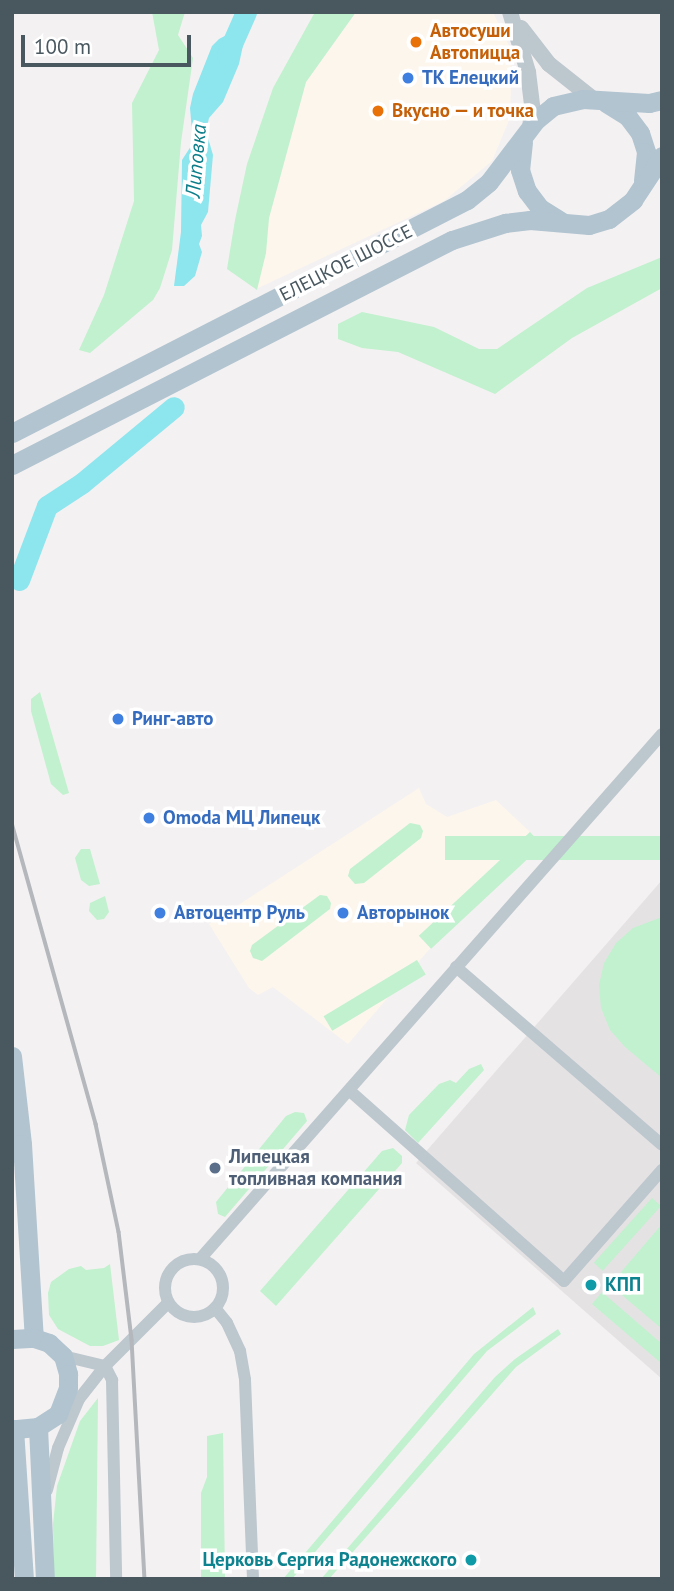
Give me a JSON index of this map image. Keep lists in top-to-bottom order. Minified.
{"streets":{"main road":["ЕЛЕЦКОЕ ШОССЕ"]},"water":["Липовка"],"places":["Автосуши Автопицца","ТК Елецкий","Вкусно — и точка","Ринг-авто","Omoda МЦ Липецк","Автоцентр Руль","Авторынок","Липецкая топливная компания","КПП","Церковь Сергия Радонежского"],"scale_bar":"100 m"}
